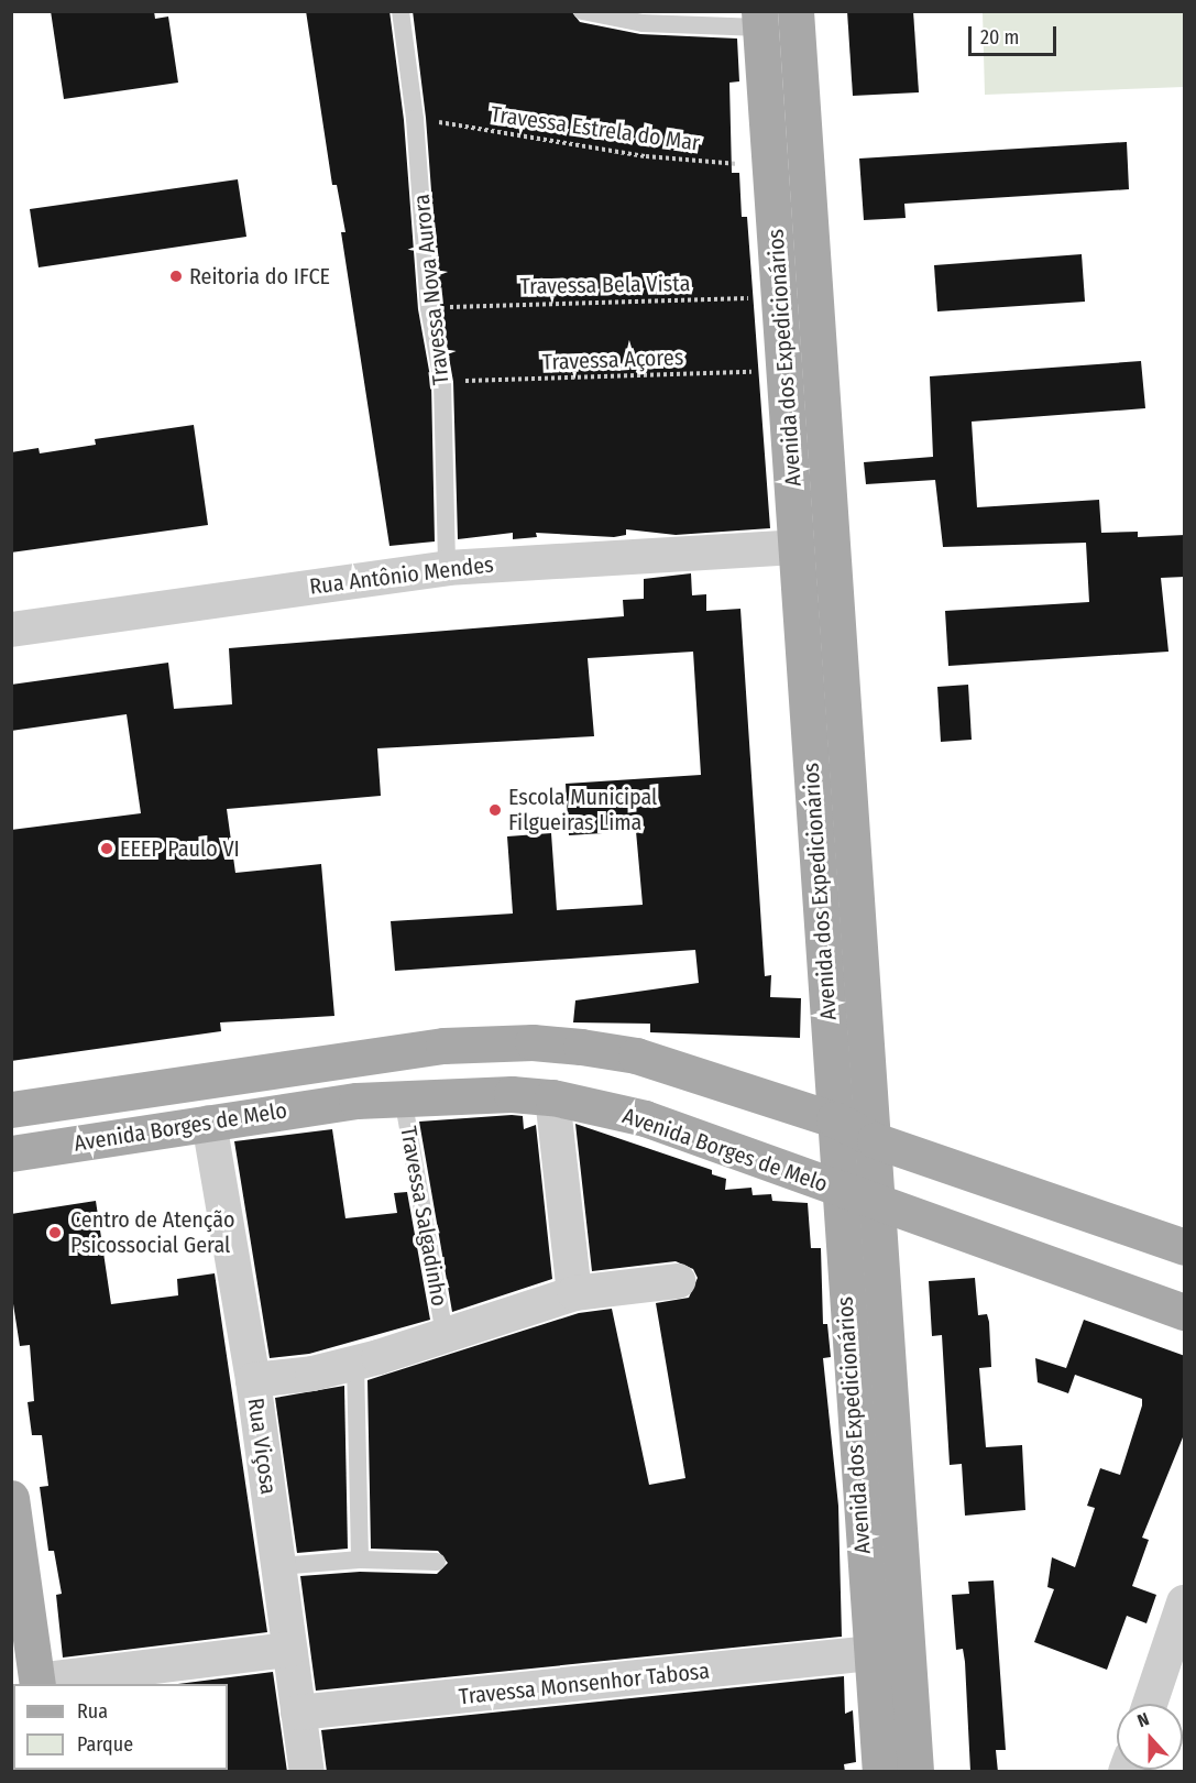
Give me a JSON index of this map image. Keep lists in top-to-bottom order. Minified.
{"streets":{"main road":["Avenida dos Expedicionários","Avenida Borges de Melo"],"street":["Rua Antônio Mendes","Travessa Salgadinho","Rua Viçosa","Travessa Monsenhor Tabosa"],"lane":["Travessa Nova Aurora"],"path":["Travessa Estrela do Mar","Travessa Bela Vista","Travessa Açores"]},"crossings":[["Travessa Estrela do Mar","Travessa Nova Aurora"],["Travessa Estrela do Mar","Avenida dos Expedicionários"],["Travessa Bela Vista","Travessa Nova Aurora"],["Travessa Bela Vista","Avenida dos Expedicionários"],["Travessa Nova Aurora","Travessa Açores"],["Travessa Nova Aurora","Rua Antônio Mendes"],["Avenida dos Expedicionários","Travessa Açores"],["Avenida dos Expedicionários","Rua Antônio Mendes"],["Avenida dos Expedicionários","Avenida Borges de Melo"],["Avenida dos Expedicionários","Travessa Monsenhor Tabosa"],["Avenida Borges de Melo","Travessa Salgadinho"],["Avenida Borges de Melo","Rua Viçosa"],["Travessa Salgadinho","Rua Viçosa"],["Rua Viçosa","Travessa Monsenhor Tabosa"]],"places":["Reitoria do IFCE","Escola Municipal Filgueiras Lima","EEEP Paulo VI","Centro de Atenção Psicossocial Geral"],"legend":["Rua","Parque"],"scale_bar":"20 m","north":"top"}
